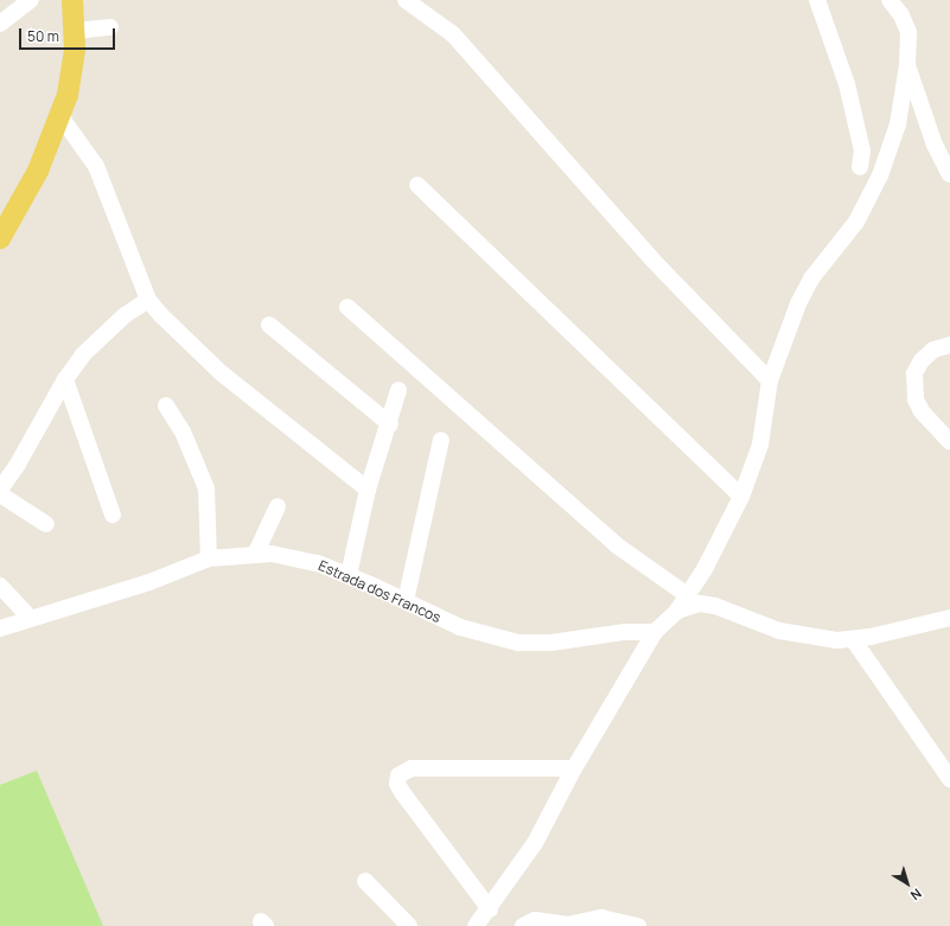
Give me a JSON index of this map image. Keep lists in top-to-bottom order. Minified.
{"streets":{"street":["Estrada dos Francos"]},"scale_bar":"50 m","north":"bottom right"}
